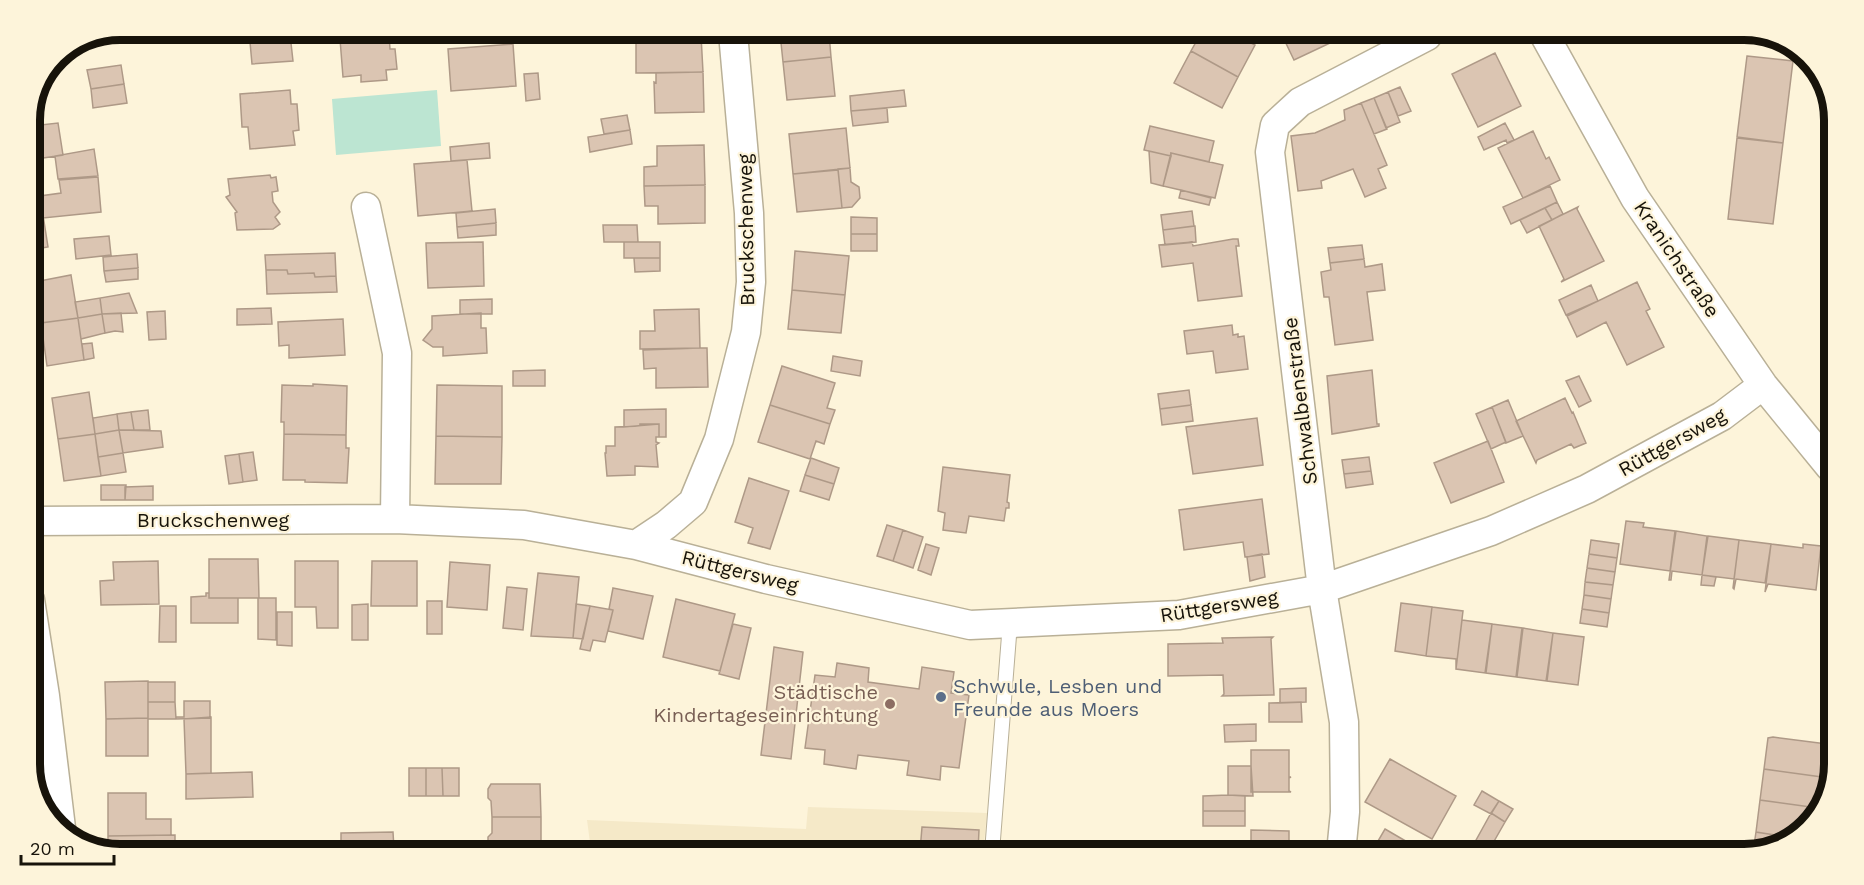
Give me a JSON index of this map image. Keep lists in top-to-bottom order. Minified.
{"streets":{"street":["Bruckschenweg","Kranichstraße","Schwalbenstraße","Rüttgersweg"]},"crossings":[["Bruckschenweg","Rüttgersweg"],["Kranichstraße","Rüttgersweg"],["Schwalbenstraße","Rüttgersweg"]],"places":["Schwule, Lesben und Freunde aus Moers","Städtische Kindertageseinrichtung"],"scale_bar":"20 m"}
